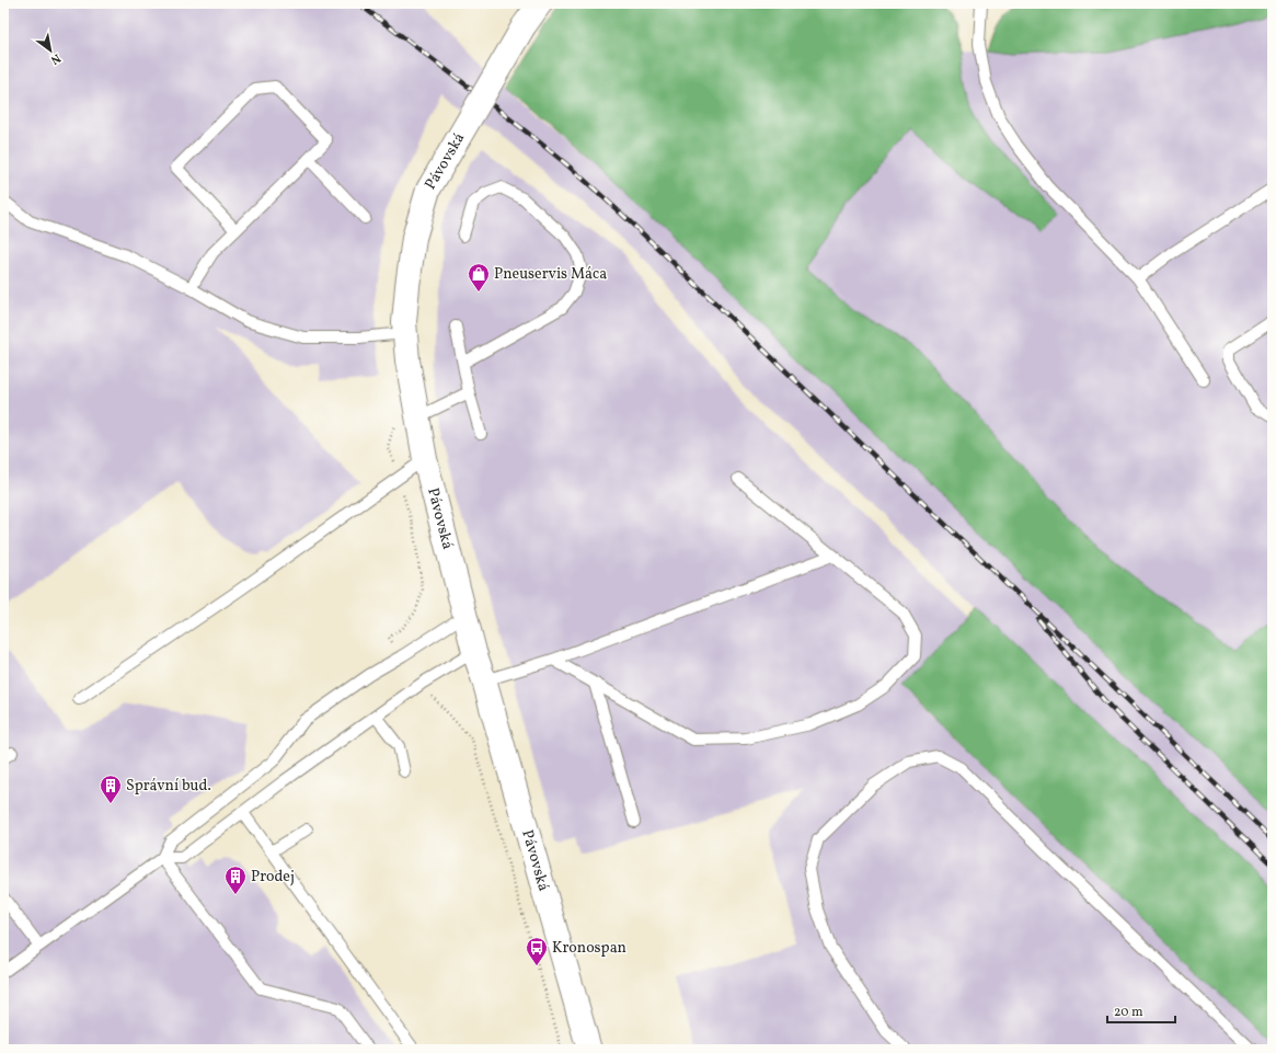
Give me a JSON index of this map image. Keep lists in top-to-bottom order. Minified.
{"streets":{"street":["Pávovská"]},"places":{"shop":["Pneuservis Máca"],"building":["Správní bud.","Prodej"],"bus stop":["Kronospan"]},"scale_bar":"20 m","north":"bottom right"}
